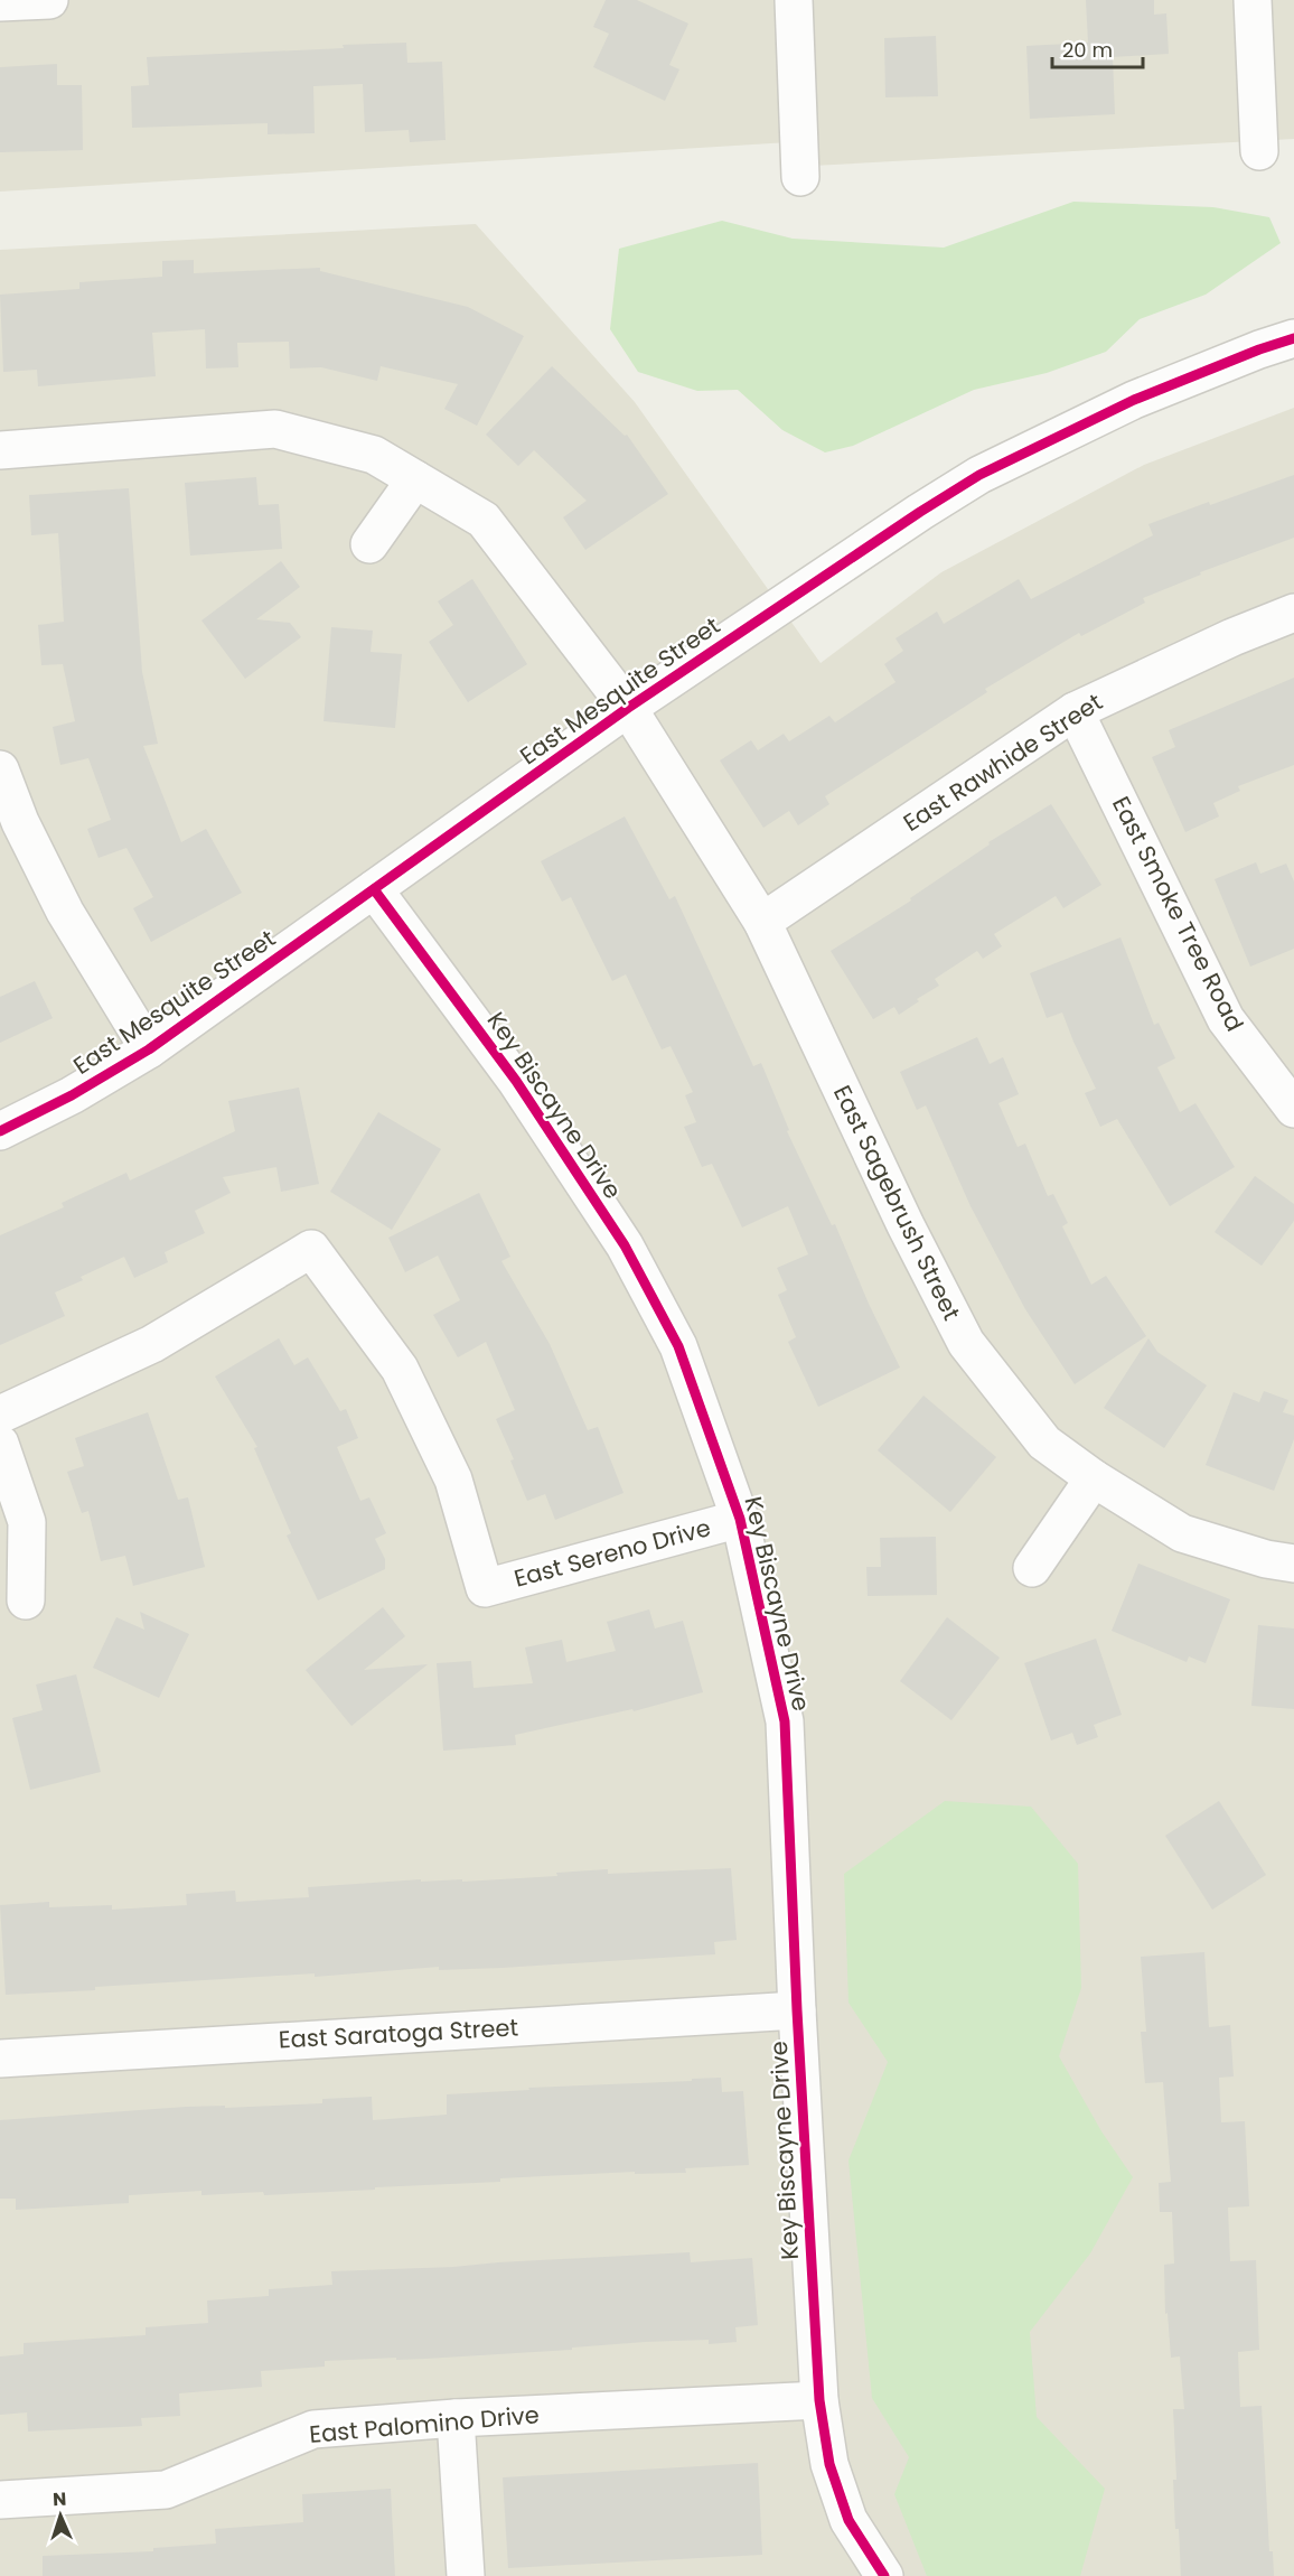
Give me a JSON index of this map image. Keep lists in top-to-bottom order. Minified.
{"streets":{"street":["East Mesquite Street","East Rawhide Street","East Smoke Tree Road","Key Biscayne Drive","East Sagebrush Street","East Sereno Drive","East Saratoga Street","East Palomino Drive"]},"crossings":[["East Mesquite Street","Key Biscayne Drive"],["East Mesquite Street","East Sagebrush Street"],["East Rawhide Street","East Smoke Tree Road"],["East Rawhide Street","East Sagebrush Street"],["Key Biscayne Drive","East Sereno Drive"],["Key Biscayne Drive","East Saratoga Street"],["Key Biscayne Drive","East Palomino Drive"]],"scale_bar":"20 m","north":"top"}
